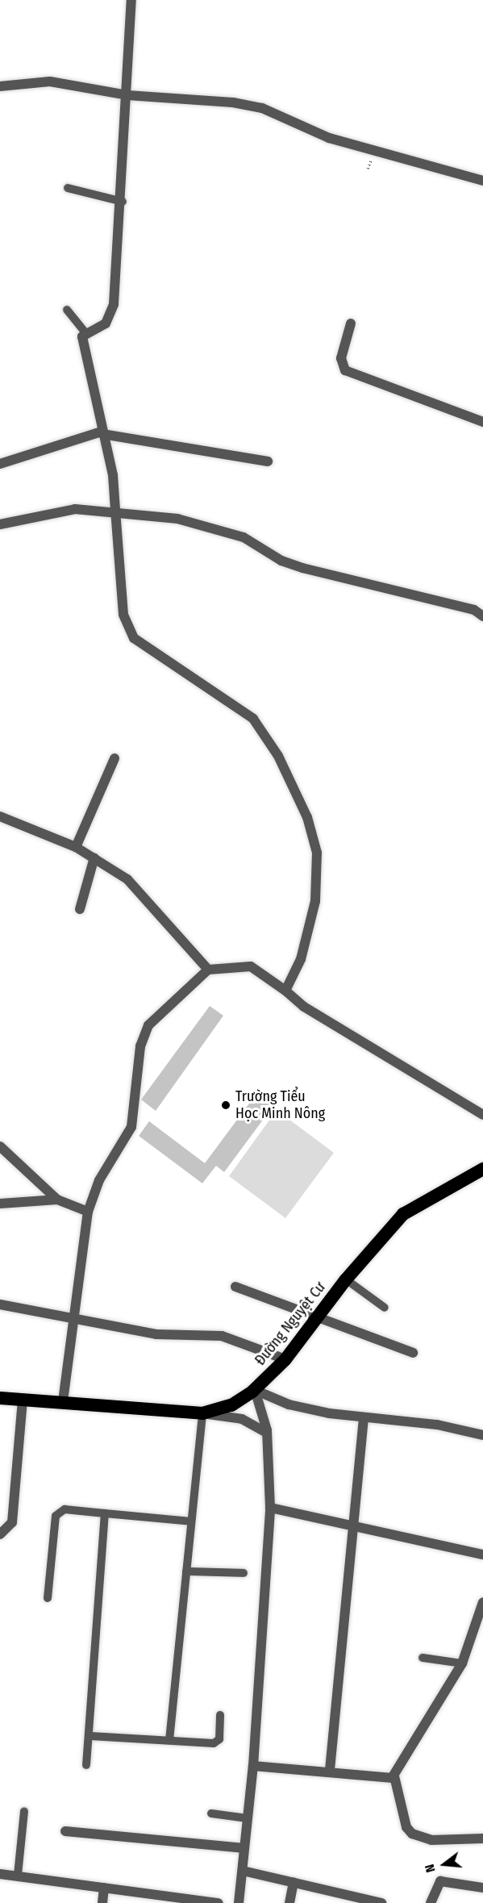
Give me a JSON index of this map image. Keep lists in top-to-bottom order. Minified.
{"streets":{"highway":["Đường Nguyệt Cư"]},"places":["Trường Tiểu Học Minh Nông"],"north":"left"}
